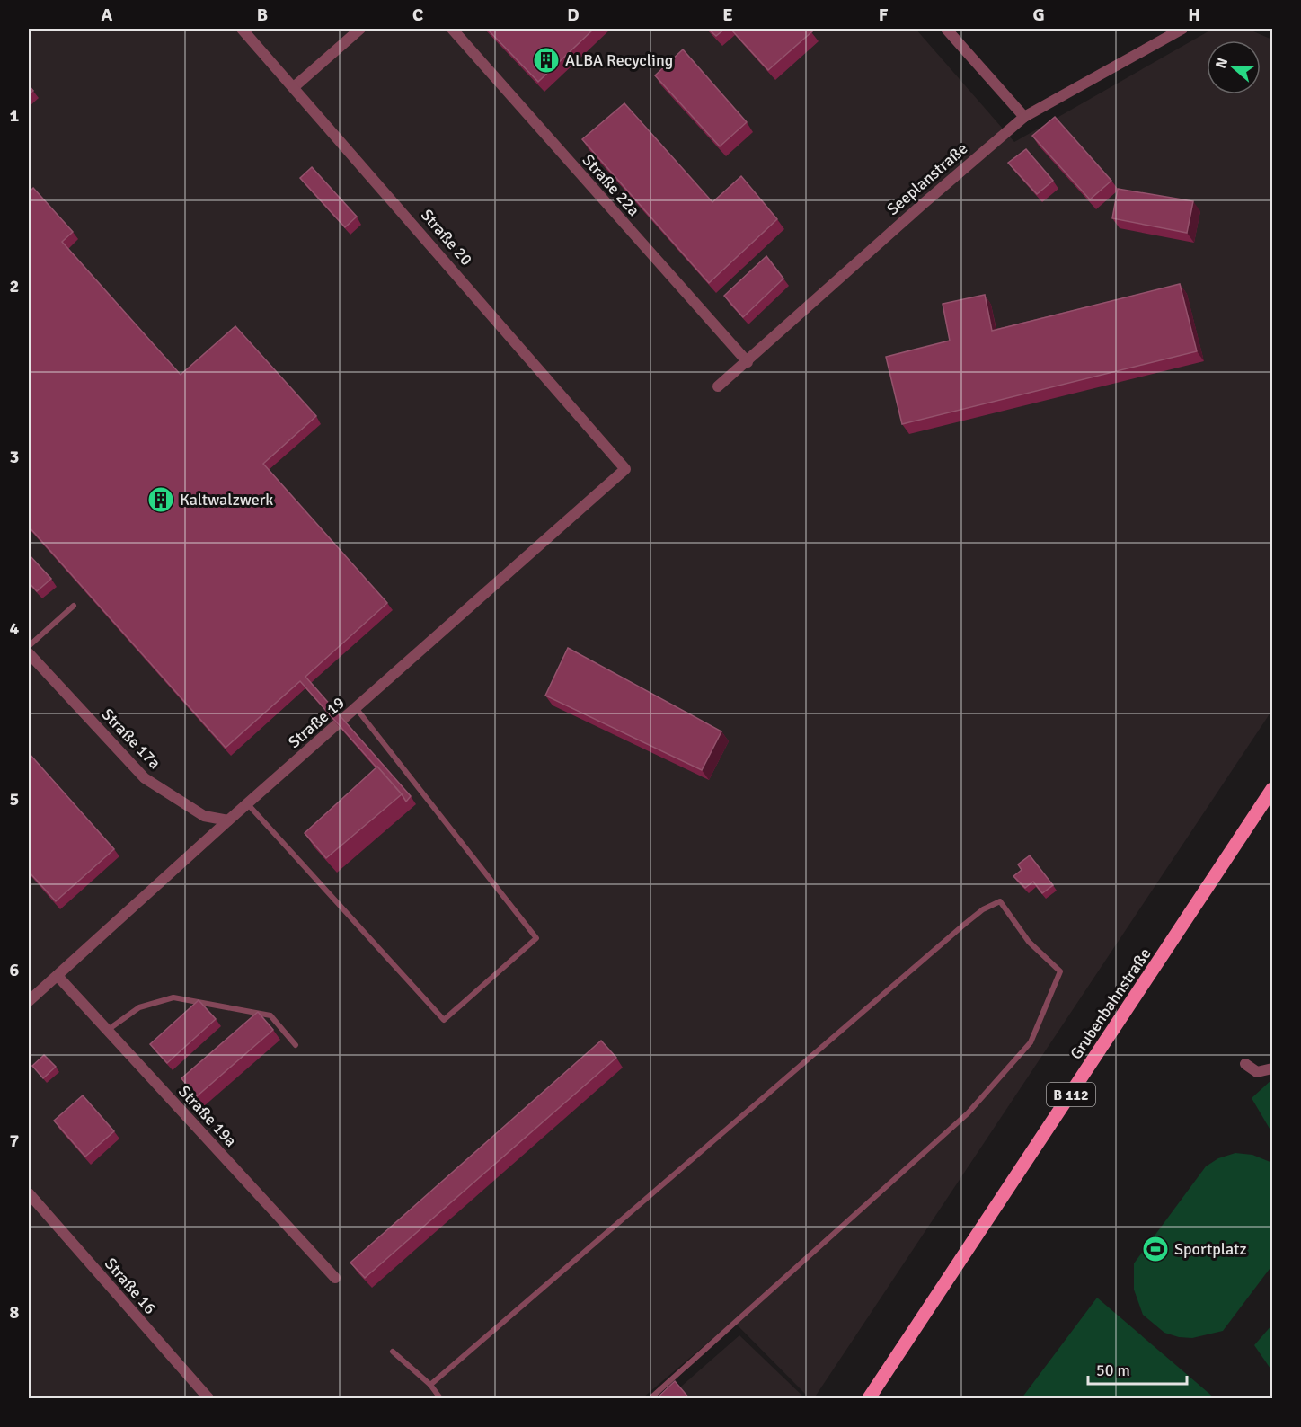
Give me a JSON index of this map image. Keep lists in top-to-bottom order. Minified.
{"streets":{"main road":["Grubenbahnstraße","B 112"],"street":["Seeplanstraße","Straße 22a","Straße 20","Straße 19","Straße 17a","Straße 19a","Straße 16"]},"crossings":[["Seeplanstraße","Straße 22a"],["Straße 20","Straße 19"],["Straße 19","Straße 17a"],["Straße 19","Straße 19a"]],"places":{"building":["ALBA Recycling","Kaltwalzwerk"],"sports":["Sportplatz"]},"scale_bar":"50 m","north":"left","grid":{"columns":["A","B","C","D","E","F","G","H"],"rows":["1","2","3","4","5","6","7","8"]}}
